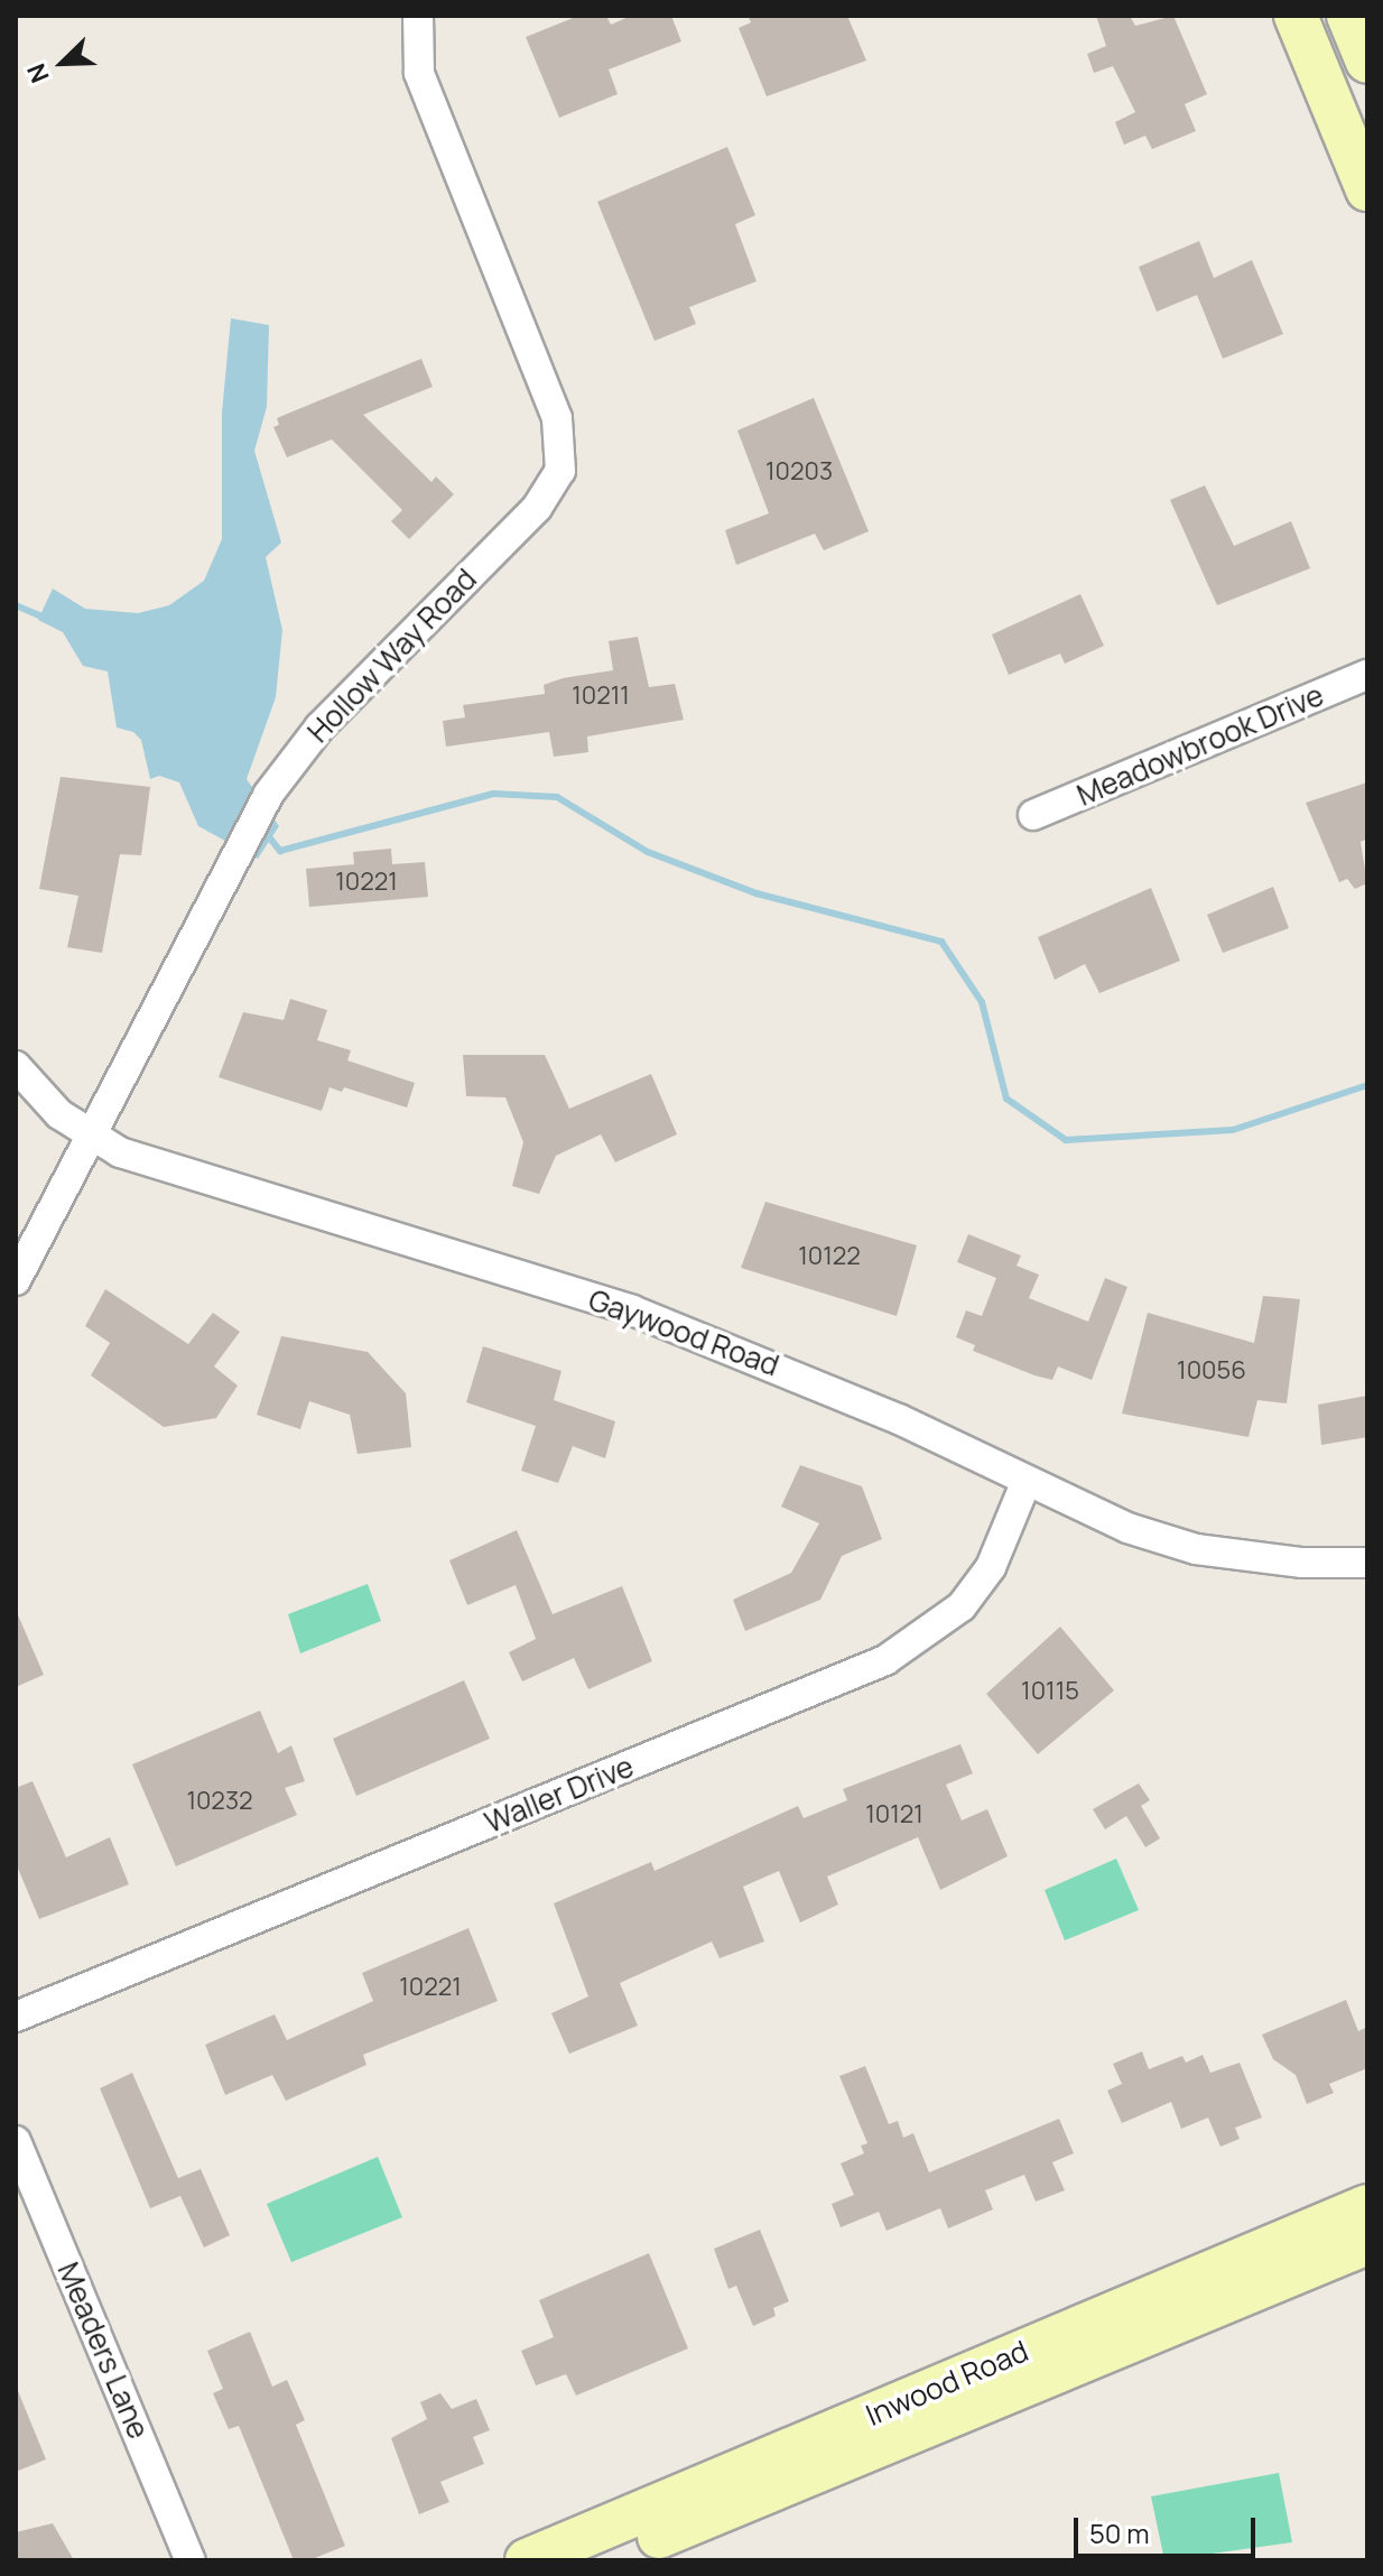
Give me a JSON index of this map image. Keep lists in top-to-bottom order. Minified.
{"streets":{"main road":["Inwood Road"],"street":["Hollow Way Road","Meadowbrook Drive","Gaywood Road","Waller Drive","Meaders Lane"]},"crossings":[["Hollow Way Road","Gaywood Road"],["Gaywood Road","Waller Drive"]],"house_numbers":["10203","10211","10221","10122","10056","10115","10232","10121","10221"],"scale_bar":"50 m","north":"bottom left"}
